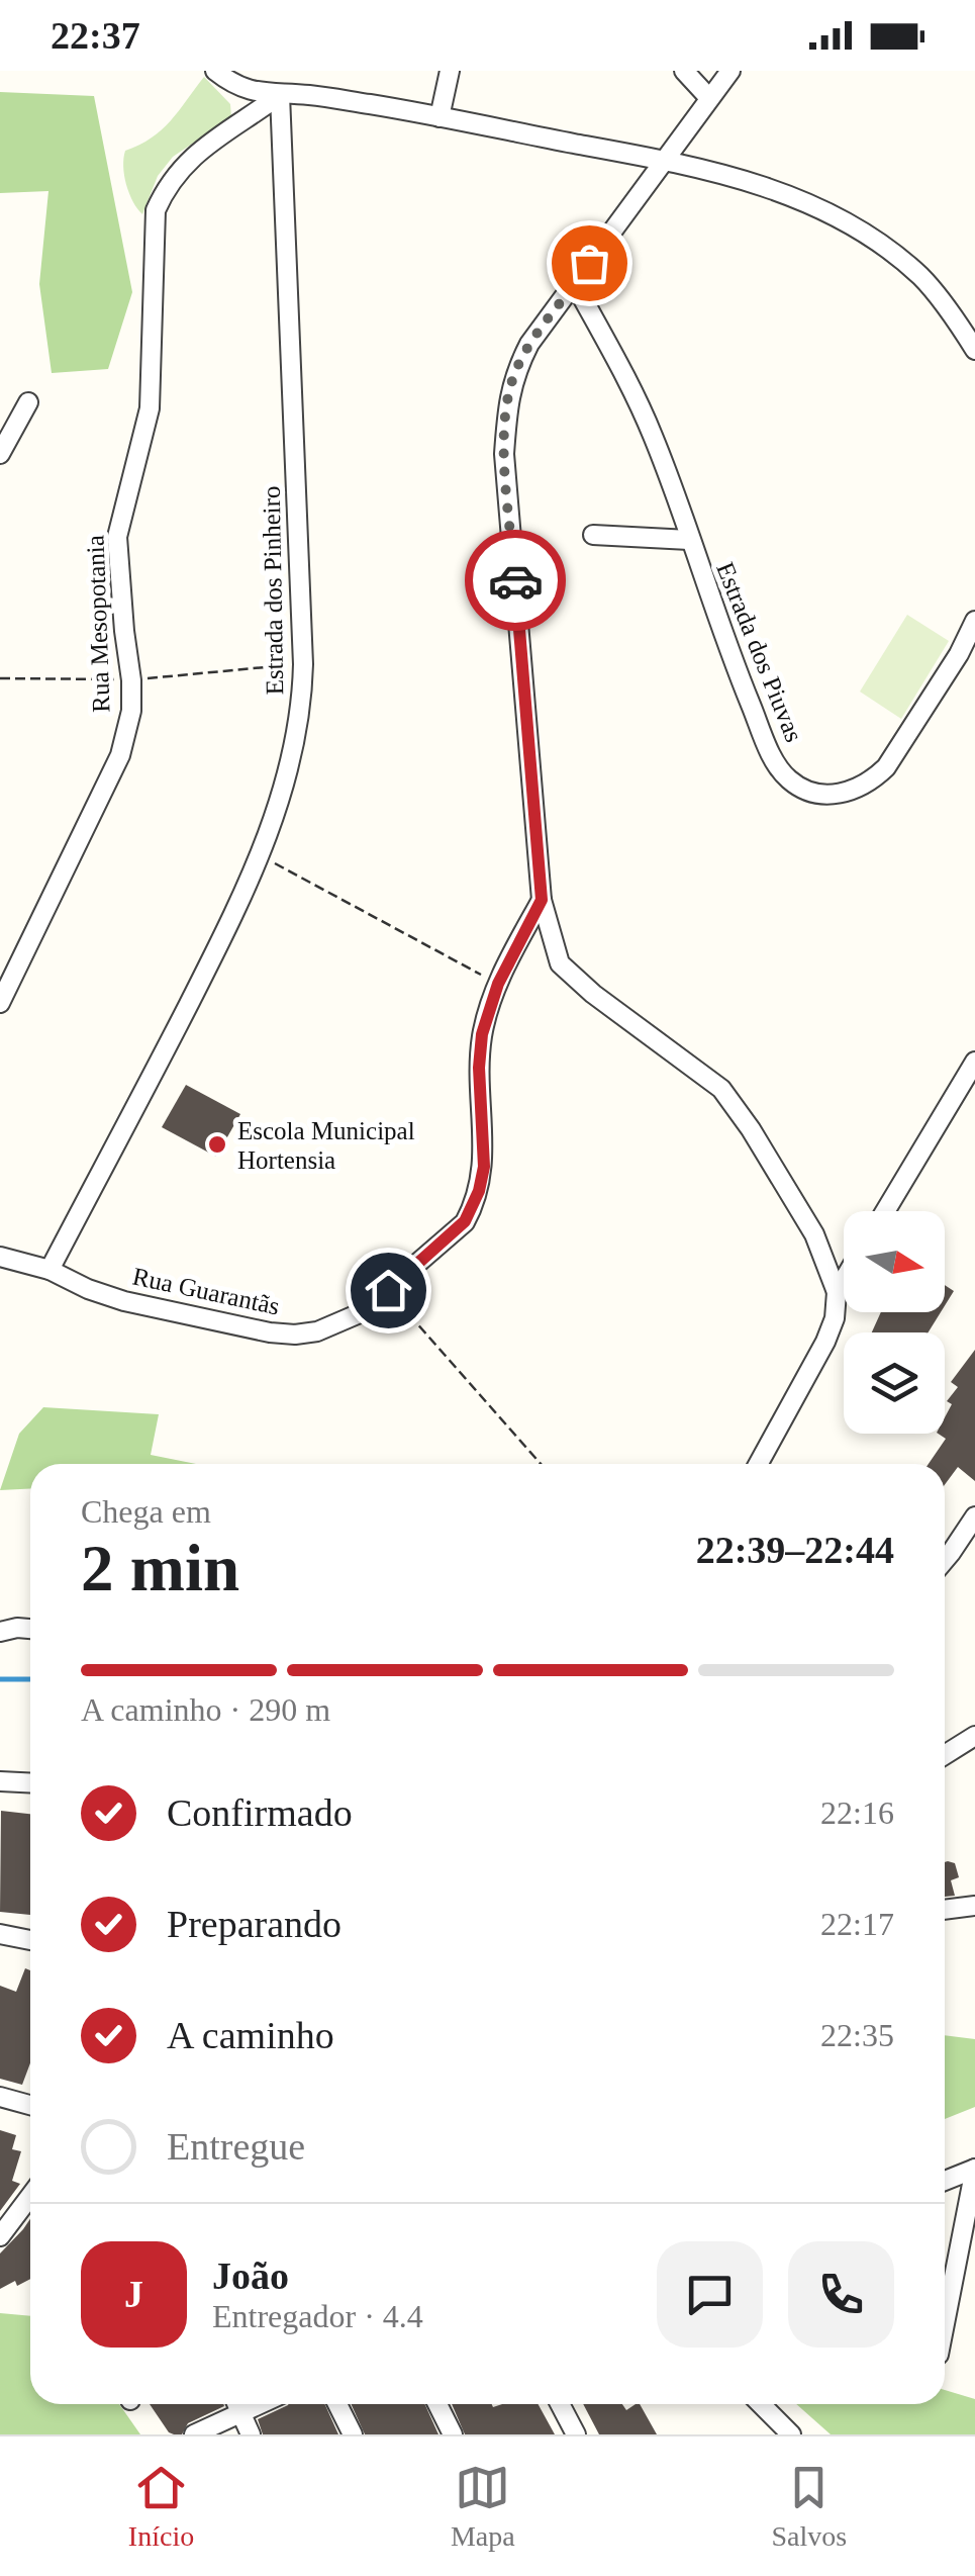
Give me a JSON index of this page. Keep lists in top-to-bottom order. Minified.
{"streets":{"street":["Estrada dos Pinheiro","Rua Mesopotania","Estrada dos Piuvas","Rua Guarantãs"]},"crossings":[["Estrada dos Pinheiro","Rua Mesopotania"],["Estrada dos Pinheiro","Rua Guarantãs"]],"places":["Escola Municipal Hortensia"],"north":"right","page":{"status":"22:37","heading":["2 min","Chega em","22:39–22:44"],"panel":["João","Entregador · 4.4"],"bar":"A caminho · 290 m","list":[["Confirmado","22:16"],["Preparando","22:17"],["A caminho","22:35"],"Entregue"],"round":"J","tabs":["Início","Mapa","Salvos"]}}
